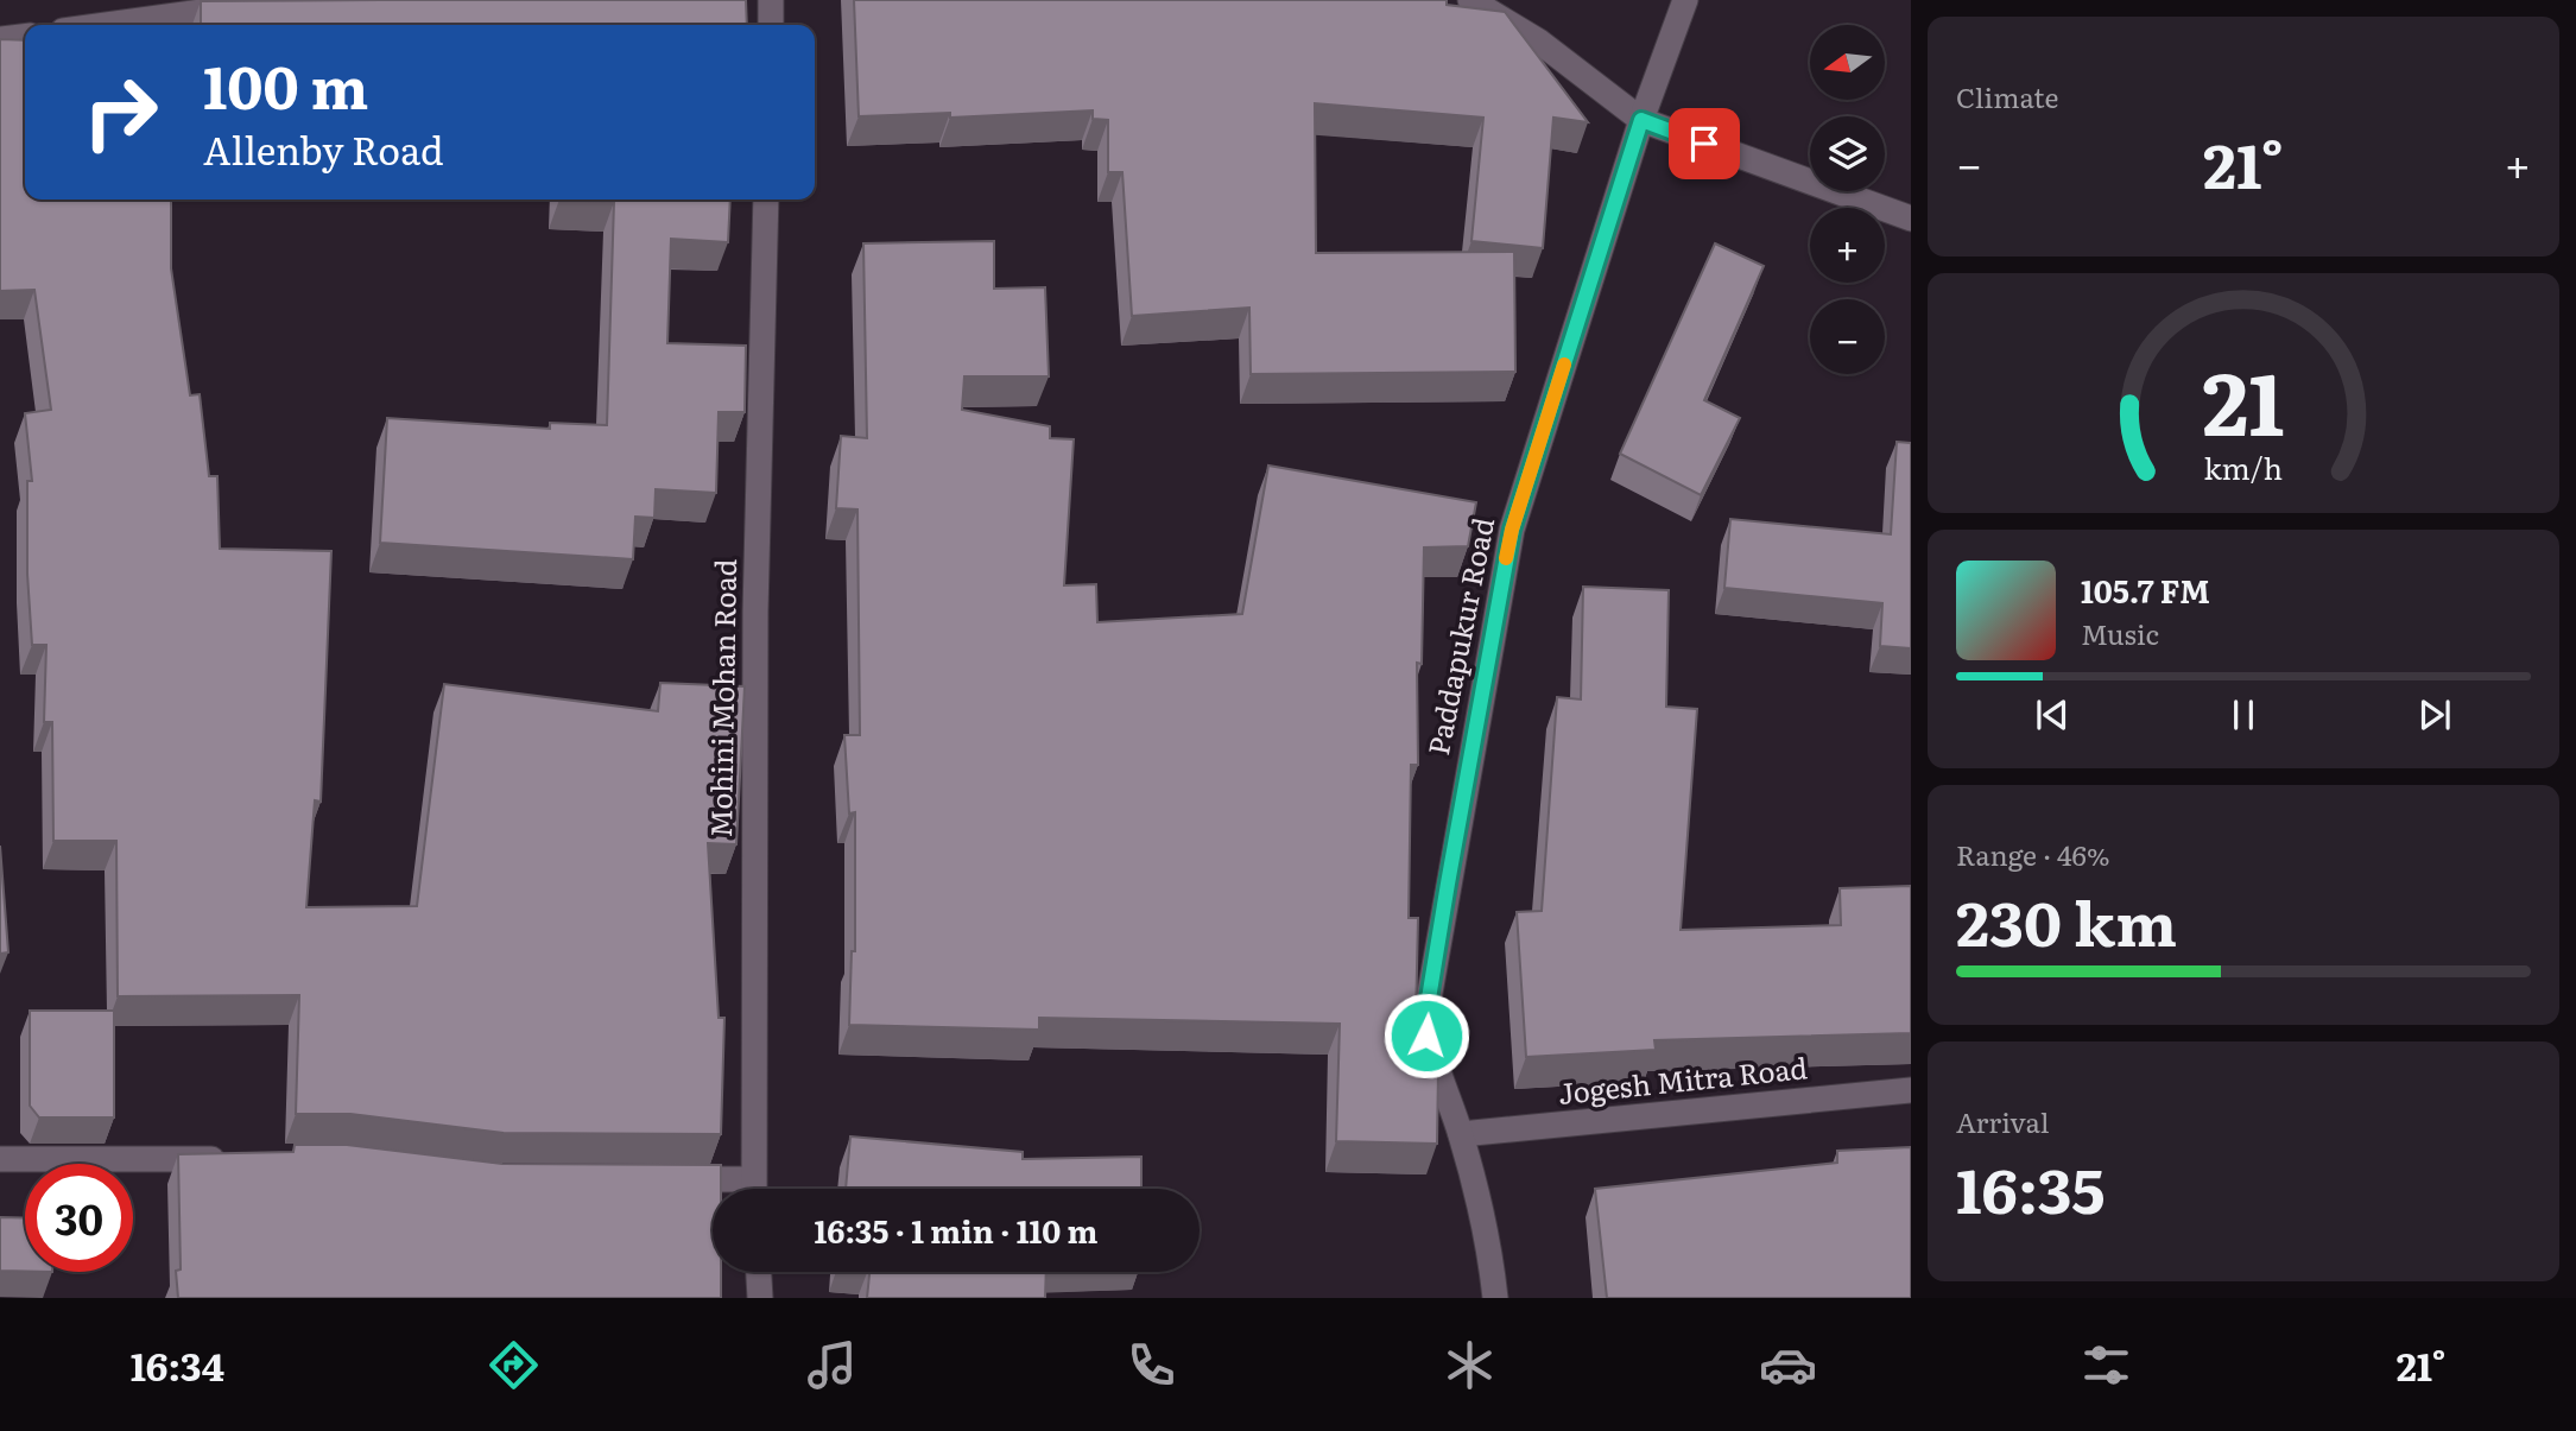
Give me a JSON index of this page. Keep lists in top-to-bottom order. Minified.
{"streets":{"street":["Paddapukur Road","Mohini Mohan Road","Jogesh Mitra Road"]},"crossings":[["Paddapukur Road","Jogesh Mitra Road"]],"north":"left","page":{"tile":["Climate",["Range · 46%","230 km"],["Arrival","16:35"]],"map_buttons":["+","−"],"turn":["100 m","Allenby Road"],"heat":["−","21°","+"],"song":["105.7 FM","Music"],"limit":"30","trip":"16:35 · 1 min · 110 m","tabs":["16:34","21°"],"gauge":["21","km/h"]}}
